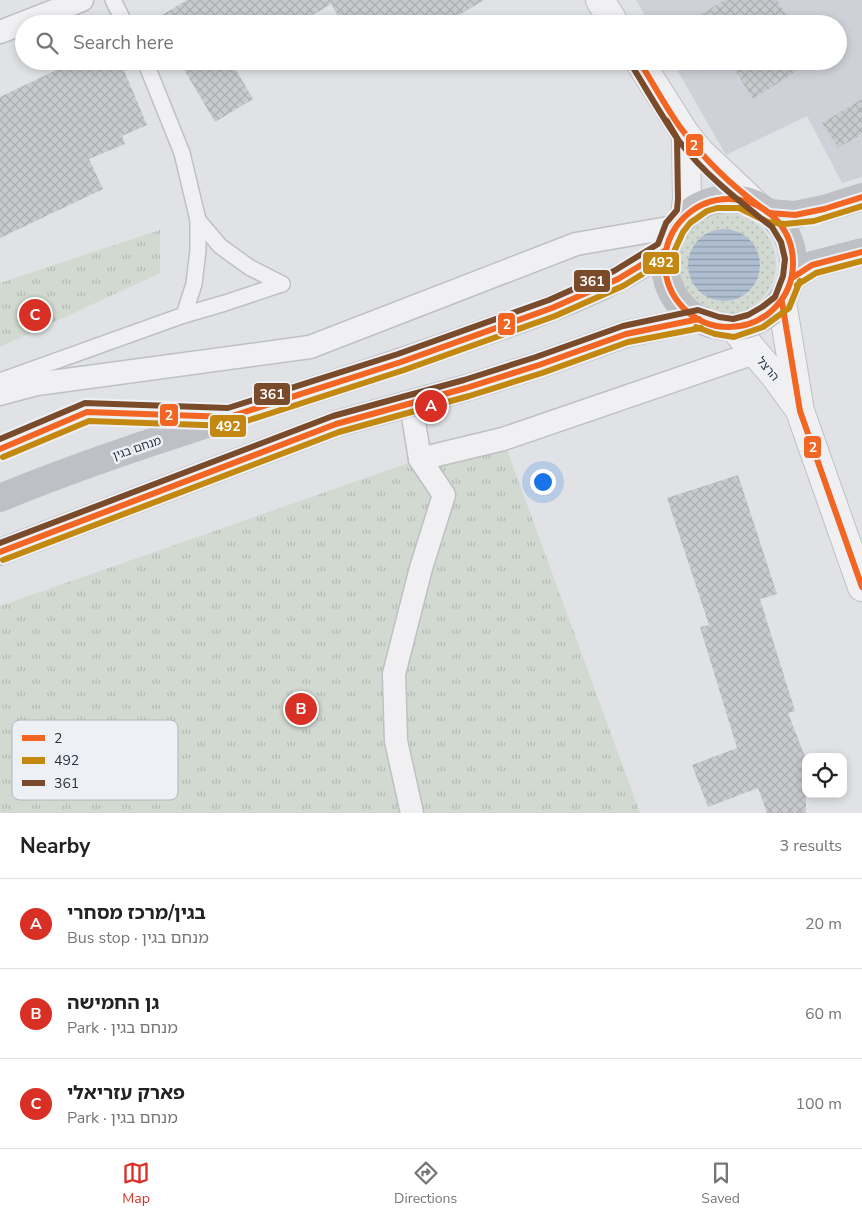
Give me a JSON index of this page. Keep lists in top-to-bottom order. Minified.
{"streets":{"main road":["מנחם בגין"],"street":["הרצל"]},"crossings":[["הרצל","מנחם בגין"]],"lines":["transit line 2","transit line 361","transit line 492"],"legend":["2","492","361"],"page":{"search":"Search here","pins":["C","A","B"],"heading":["Nearby","3 results"],"list":[{"mark":"A","name":"בגין/מרכז מסחרי","note":"Bus stop · מנחם בגין","value":"20 m"},{"mark":"B","name":"גן החמישה","note":"Park · מנחם בגין","value":"60 m"},{"mark":"C","name":"פארק עזריאלי","note":"Park · מנחם בגין","value":"100 m"}],"nav":["Map","Directions","Saved"]}}
